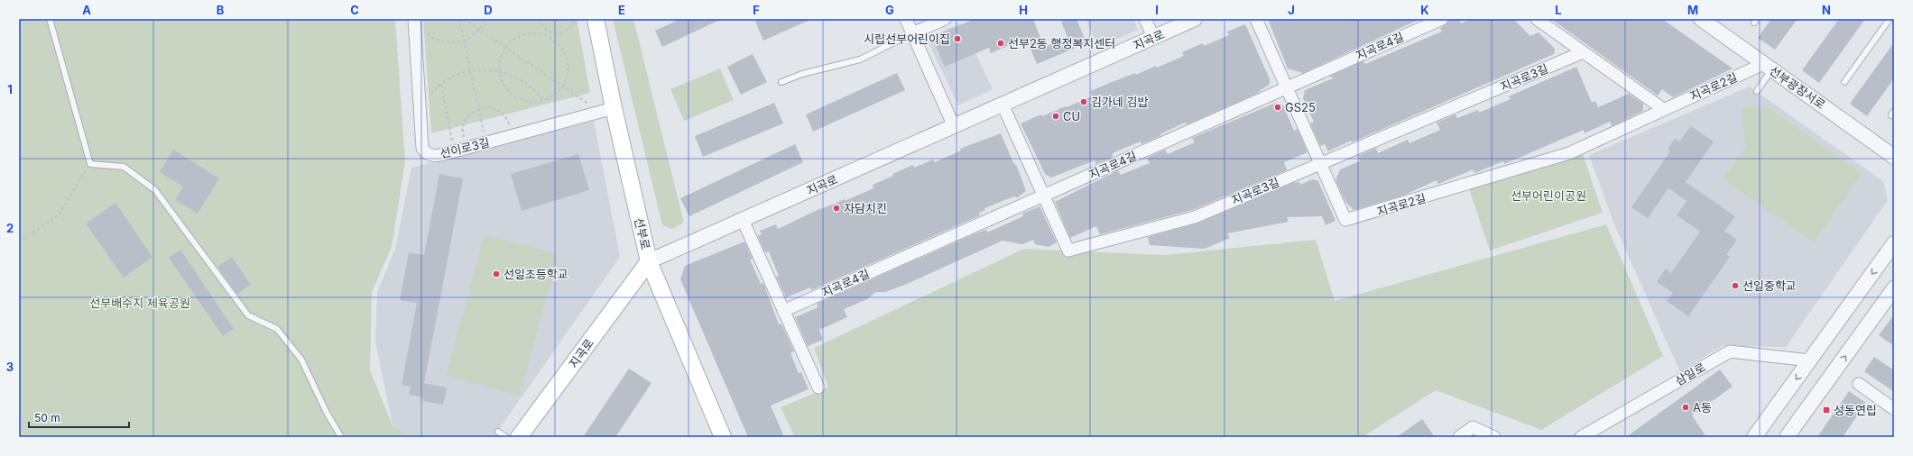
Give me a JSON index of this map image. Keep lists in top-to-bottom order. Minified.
{"streets":{"main road":["지곡로","선부로"],"street":["지곡로4길","지곡로3길","지곡로2길","선부광장서로","선이로3길","삼일로"]},"crossings":[["지곡로","지곡로3길"],["지곡로","선부로"],["지곡로4길","지곡로3길"],["지곡로4길","지곡로2길"],["지곡로3길","지곡로2길"],["지곡로2길","선부광장서로"],["선이로3길","선부로"]],"parks":["선부어린이공원","선부배수지 체육공원"],"places":{"other":["시립선부어린이집","선부2동 행정복지센터","김가네 김밥","GS25","CU","자담치킨","선일초등학교","선일중학교","A동"],"transit":["성동연립"]},"scale_bar":"50 m","grid":{"columns":["A","B","C","D","E","F","G","H","I","J","K","L","M","N"],"rows":["1","2","3"]}}
